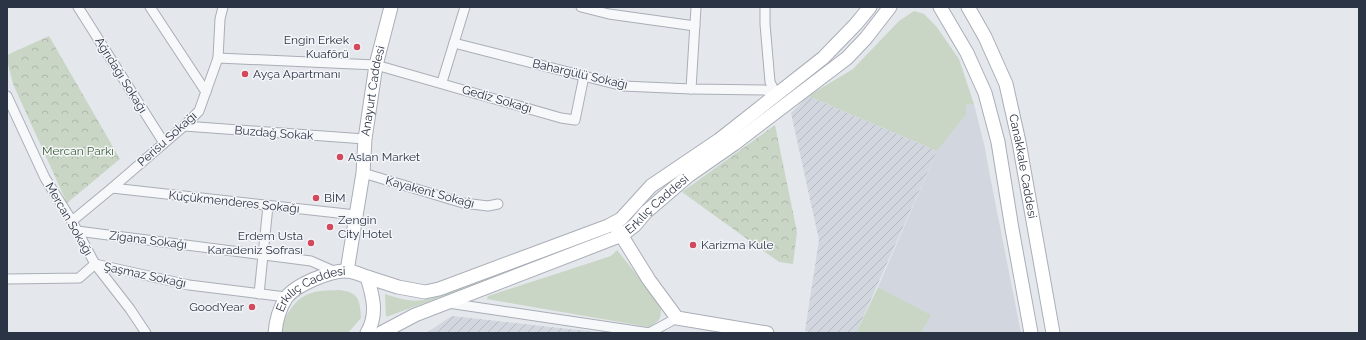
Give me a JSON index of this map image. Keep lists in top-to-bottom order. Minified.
{"streets":{"street":["Bahargülü Sokağı","Ağrıdağı Sokağı","Anayurt Caddesi","Gediz Sokağı","Buzdağ Sokak","Perisu Sokağı","Canakkale Caddesi","Kayakent Sokağı","Küçükmenderes Sokağı","Erkılıç Caddesi","Mercan Sokağı","Zigana Sokağı","Şaşmaz Sokağı"]},"crossings":[["Bahargülü Sokağı","Gediz Sokağı"],["Bahargülü Sokağı","Erkılıç Caddesi"],["Ağrıdağı Sokağı","Perisu Sokağı"],["Anayurt Caddesi","Gediz Sokağı"],["Anayurt Caddesi","Buzdağ Sokak"],["Anayurt Caddesi","Kayakent Sokağı"],["Anayurt Caddesi","Küçükmenderes Sokağı"],["Anayurt Caddesi","Erkılıç Caddesi"],["Anayurt Caddesi","Zigana Sokağı"],["Gediz Sokağı","Perisu Sokağı"],["Buzdağ Sokak","Perisu Sokağı"],["Perisu Sokağı","Küçükmenderes Sokağı"],["Perisu Sokağı","Mercan Sokağı"],["Erkılıç Caddesi","Zigana Sokağı"],["Erkılıç Caddesi","Şaşmaz Sokağı"],["Mercan Sokağı","Zigana Sokağı"],["Mercan Sokağı","Şaşmaz Sokağı"]],"parks":["Mercan Parkı"],"places":["Engin Erkek Kuaförü","Ayça Apartmanı","Aslan Market","BİM","Zengin City Hotel","Erdem Usta Karadeniz Sofrası","Karizma Kule","GoodYear"]}
